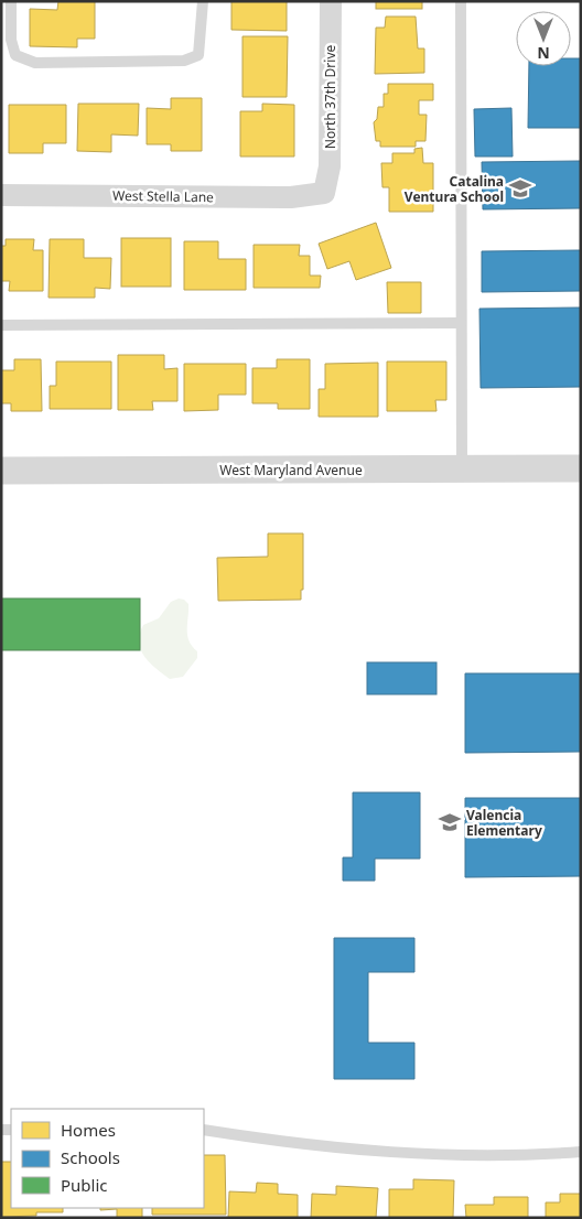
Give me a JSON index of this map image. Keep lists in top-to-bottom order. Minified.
{"streets":{"street":["North 37th Drive","West Stella Lane","West Maryland Avenue"]},"crossings":[["North 37th Drive","West Stella Lane"]],"places":{"school or university":["Catalina Ventura School","Valencia Elementary"]},"legend":["Homes","Schools","Public"],"north":"bottom"}
